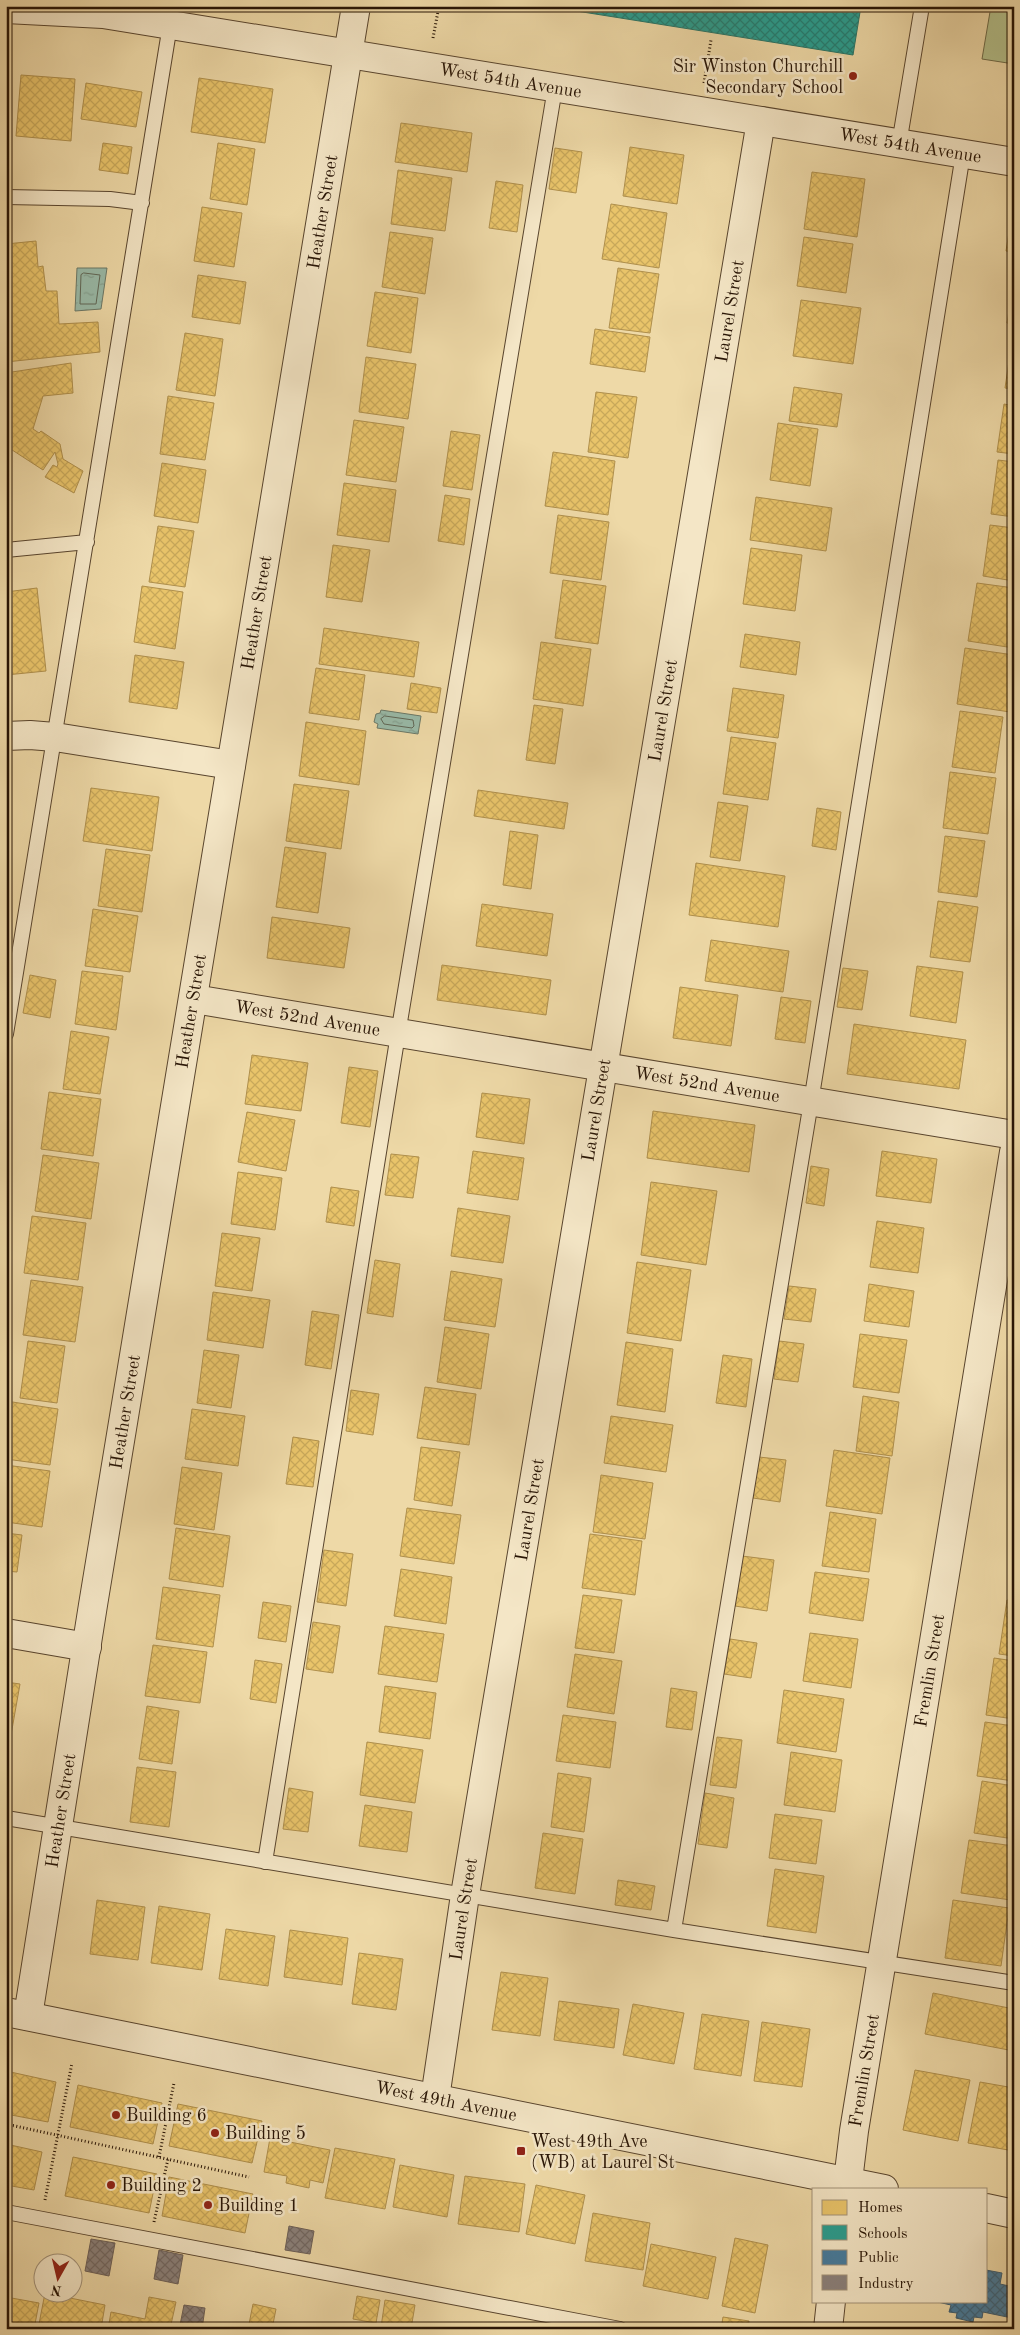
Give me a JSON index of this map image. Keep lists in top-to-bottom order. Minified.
{"streets":{"street":["West 54th Avenue","Heather Street","Laurel Street","West 52nd Avenue","Fremlin Street","West 49th Avenue"]},"crossings":[["West 54th Avenue","Heather Street"],["West 54th Avenue","Laurel Street"],["Heather Street","West 52nd Avenue"],["Heather Street","West 49th Avenue"],["Laurel Street","West 52nd Avenue"],["Laurel Street","West 49th Avenue"],["Fremlin Street","West 49th Avenue"]],"places":{"other":["Sir Winston Churchill Secondary School","Building 6","Building 5","Building 2","Building 1"],"transit":["West 49th Ave (WB) at Laurel St"]},"legend":["Homes","Schools","Public","Industry"],"north":"bottom"}
